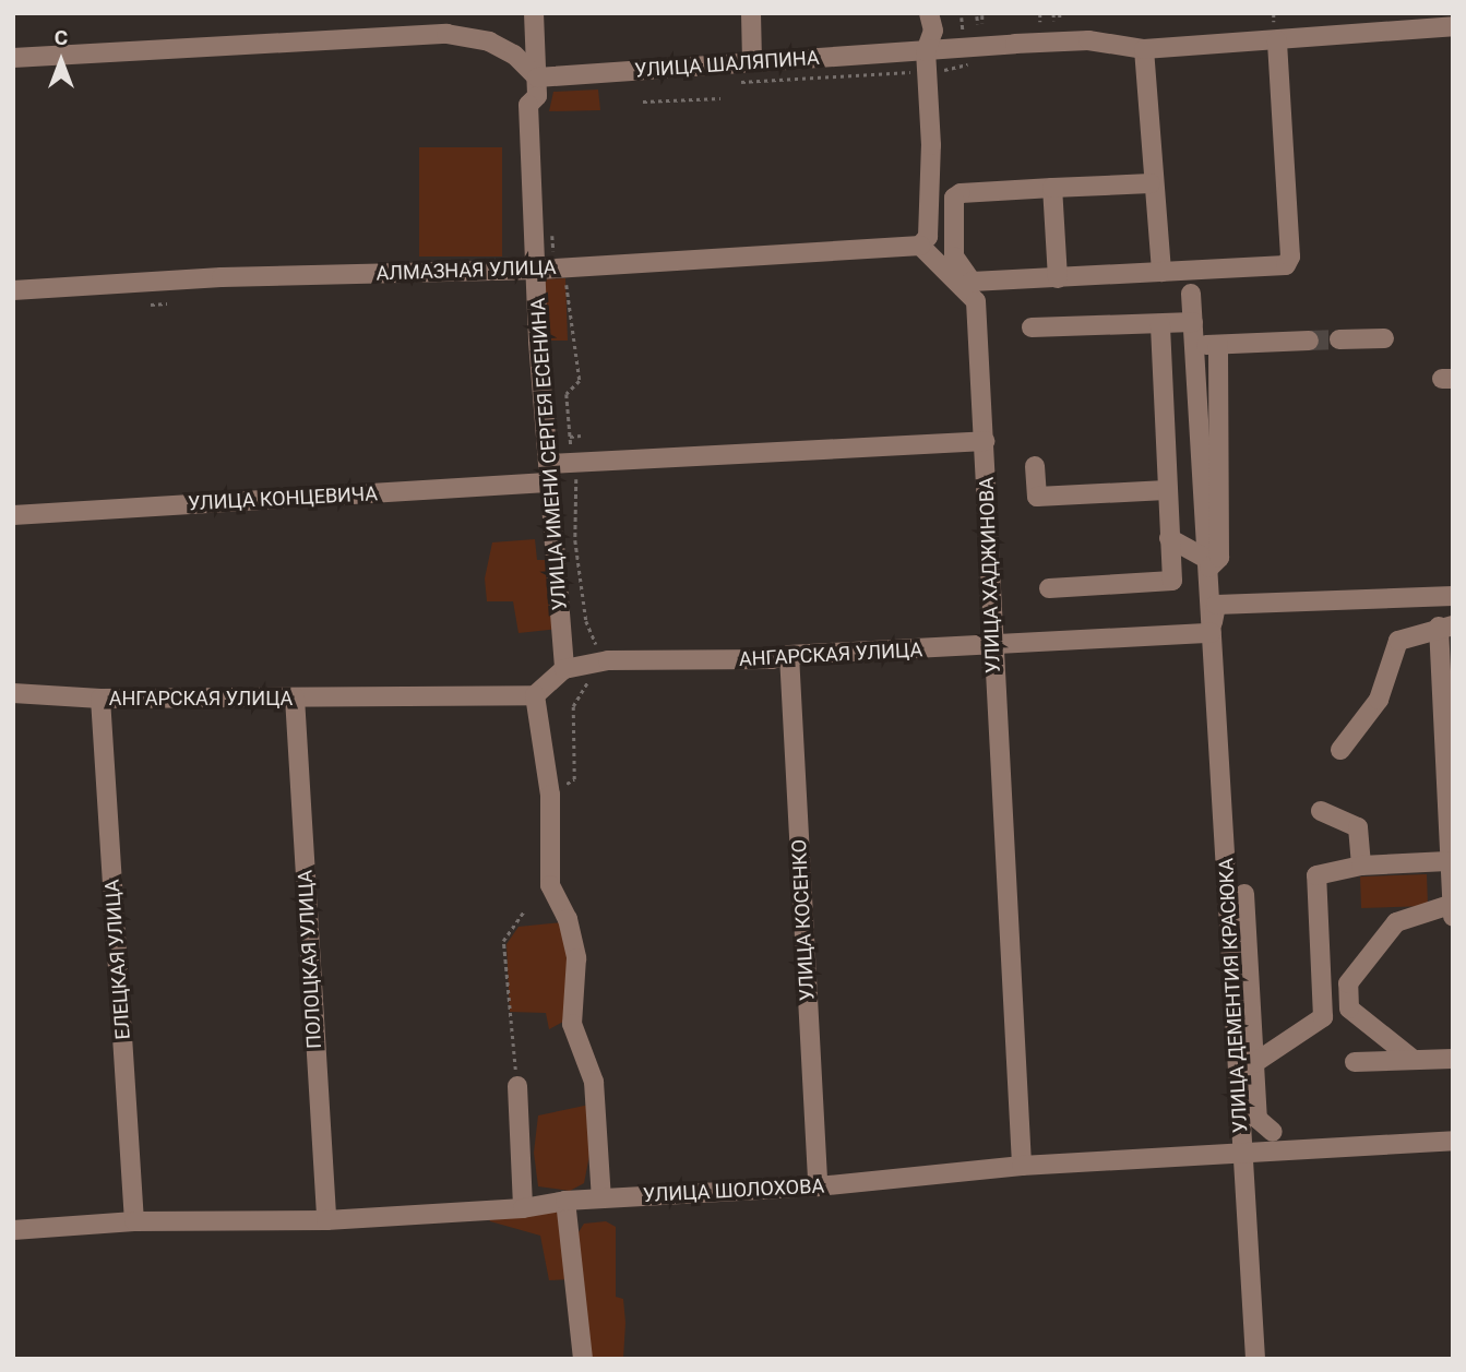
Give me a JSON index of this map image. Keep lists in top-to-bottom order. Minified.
{"streets":{"street":["УЛИЦА ШАЛЯПИНА","АЛМАЗНАЯ УЛИЦА","УЛИЦА ИМЕНИ СЕРГЕЯ ЕСЕНИНА","УЛИЦА КОНЦЕВИЧА","УЛИЦА ХАДЖИНОВА","АНГАРСКАЯ УЛИЦА","УЛИЦА КОСЕНКО","ЕЛЕЦКАЯ УЛИЦА","ПОЛОЦКАЯ УЛИЦА","УЛИЦА ДЕМЕНТИЯ КРАСЮКА","УЛИЦА ШОЛОХОВА"]},"crossings":[["УЛИЦА ШАЛЯПИНА","УЛИЦА ИМЕНИ СЕРГЕЯ ЕСЕНИНА"],["АЛМАЗНАЯ УЛИЦА","УЛИЦА ИМЕНИ СЕРГЕЯ ЕСЕНИНА"],["АЛМАЗНАЯ УЛИЦА","УЛИЦА ХАДЖИНОВА"],["УЛИЦА ИМЕНИ СЕРГЕЯ ЕСЕНИНА","УЛИЦА КОНЦЕВИЧА"],["УЛИЦА ИМЕНИ СЕРГЕЯ ЕСЕНИНА","АНГАРСКАЯ УЛИЦА"],["УЛИЦА КОНЦЕВИЧА","УЛИЦА ХАДЖИНОВА"],["УЛИЦА ХАДЖИНОВА","АНГАРСКАЯ УЛИЦА"],["УЛИЦА ХАДЖИНОВА","УЛИЦА ШОЛОХОВА"],["АНГАРСКАЯ УЛИЦА","УЛИЦА КОСЕНКО"],["АНГАРСКАЯ УЛИЦА","ЕЛЕЦКАЯ УЛИЦА"],["АНГАРСКАЯ УЛИЦА","ПОЛОЦКАЯ УЛИЦА"],["АНГАРСКАЯ УЛИЦА","УЛИЦА ДЕМЕНТИЯ КРАСЮКА"],["УЛИЦА КОСЕНКО","УЛИЦА ШОЛОХОВА"],["ЕЛЕЦКАЯ УЛИЦА","УЛИЦА ШОЛОХОВА"],["ПОЛОЦКАЯ УЛИЦА","УЛИЦА ШОЛОХОВА"],["УЛИЦА ДЕМЕНТИЯ КРАСЮКА","УЛИЦА ШОЛОХОВА"]],"north":"top"}
